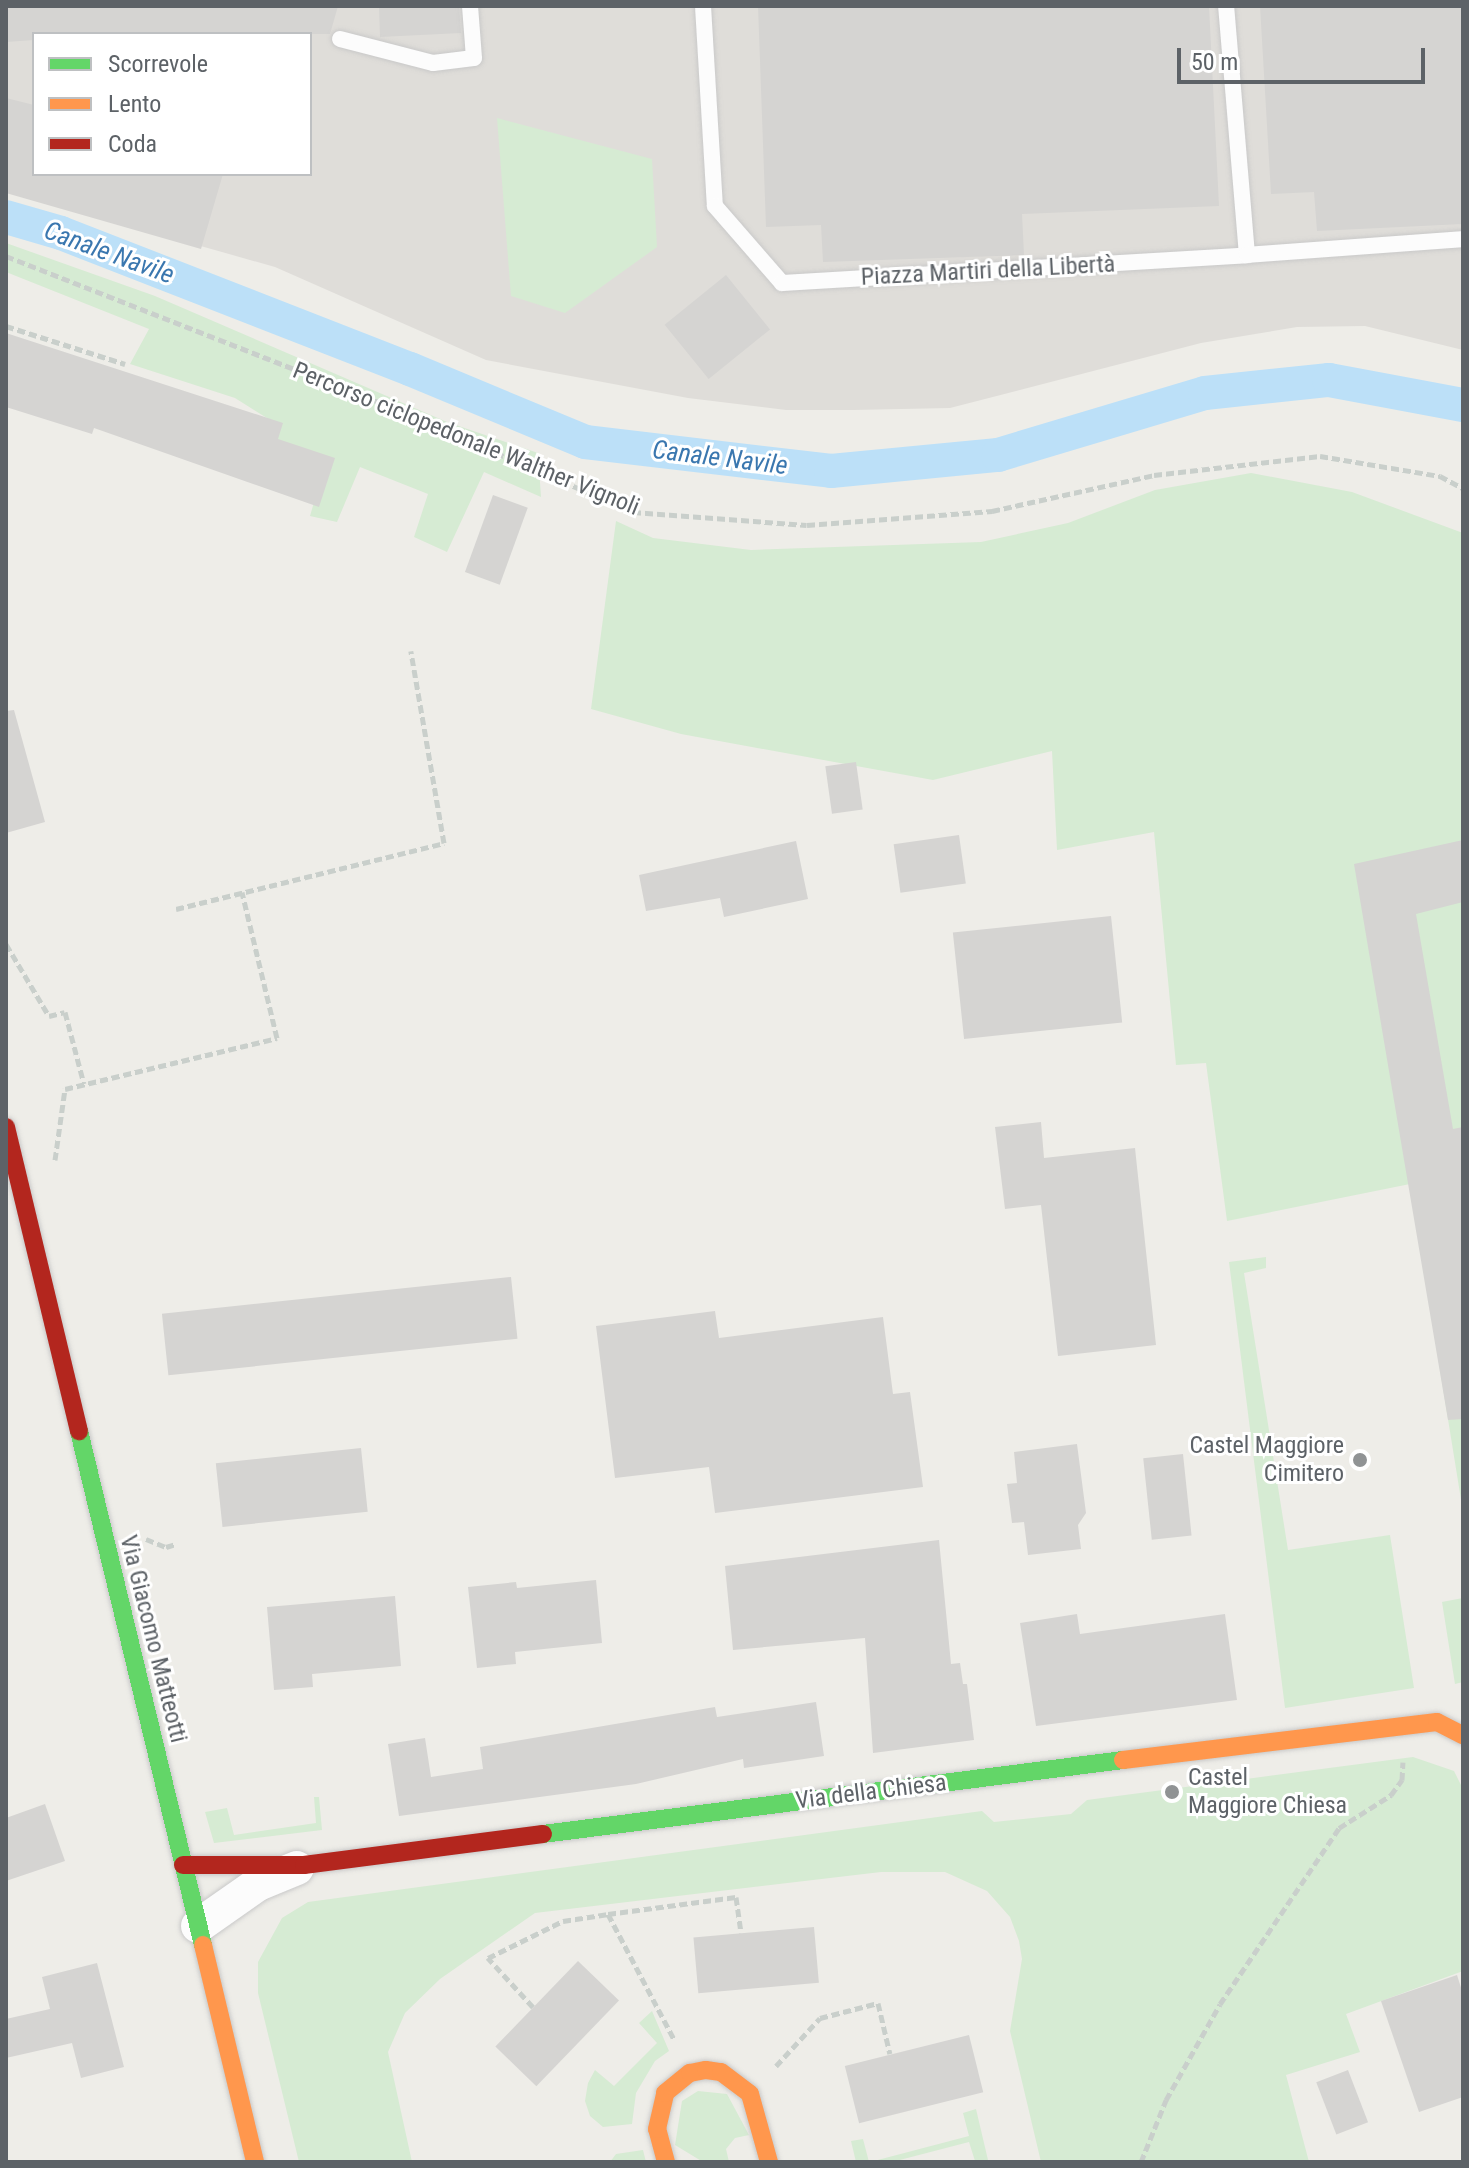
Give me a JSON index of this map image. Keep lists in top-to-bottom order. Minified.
{"streets":{"street":["Via Giacomo Matteotti","Via della Chiesa"],"lane":["Piazza Martiri della Libertà"],"path":["Percorso ciclopedonale Walther Vignoli"]},"crossings":[["Via Giacomo Matteotti","Via della Chiesa"]],"water":["Canale Navile"],"places":["Castel Maggiore Cimitero","Castel Maggiore Chiesa"],"legend":["Scorrevole","Lento","Coda"],"scale_bar":"50 m"}
